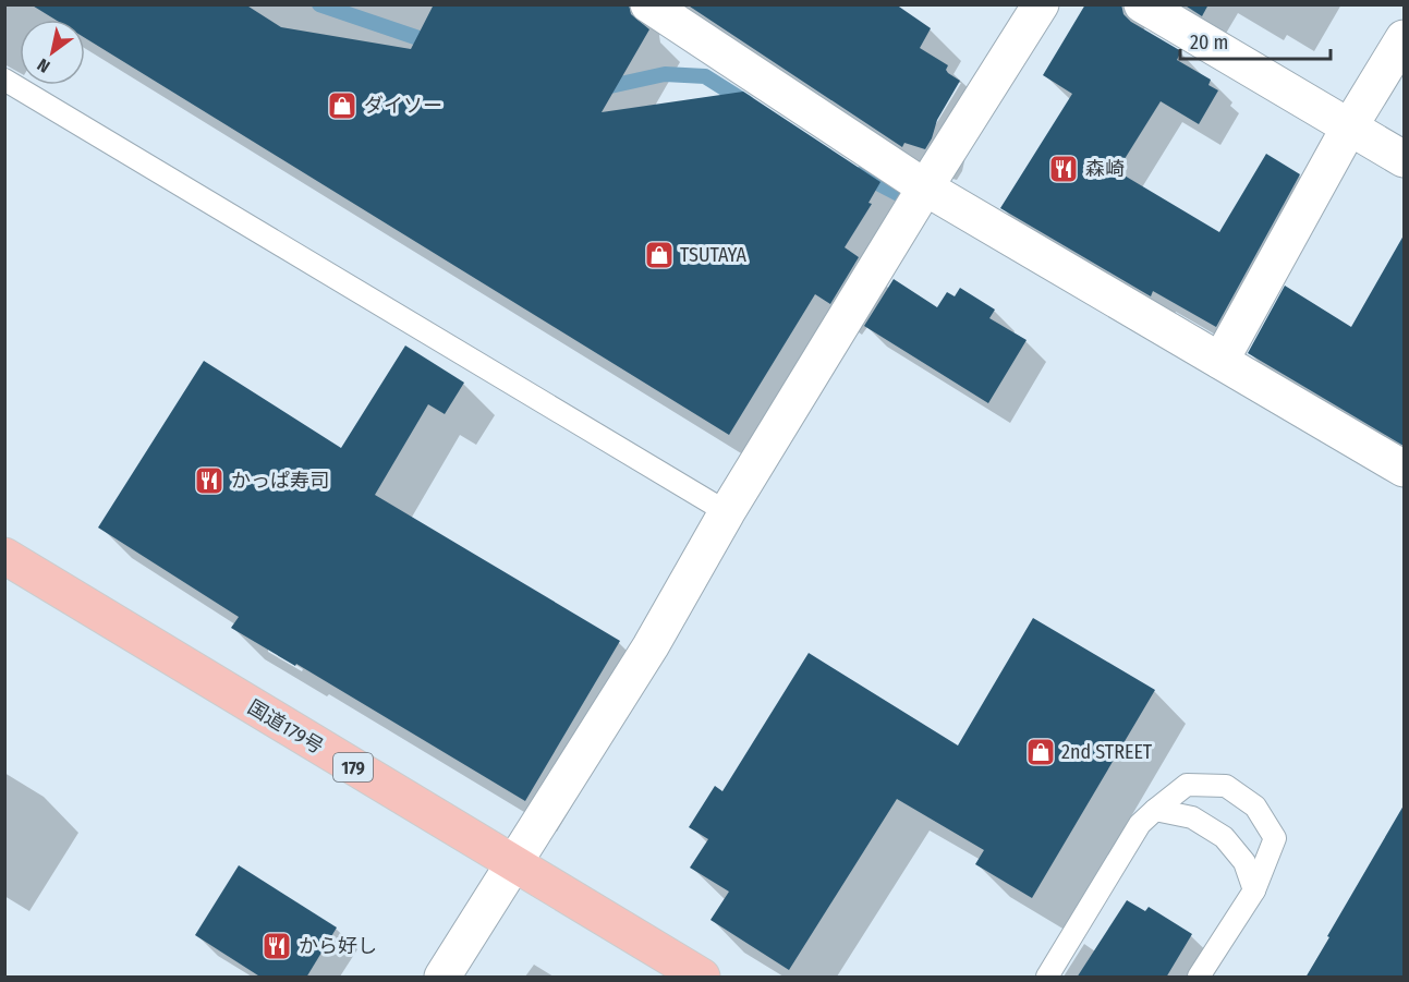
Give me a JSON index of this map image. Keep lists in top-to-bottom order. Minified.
{"streets":{"highway":["国道179号","179"]},"places":{"shop":["ダイソー","TSUTAYA","2nd STREET"],"restaurant":["森崎","かっぱ寿司","から好し"]},"scale_bar":"20 m","north":"bottom left"}
